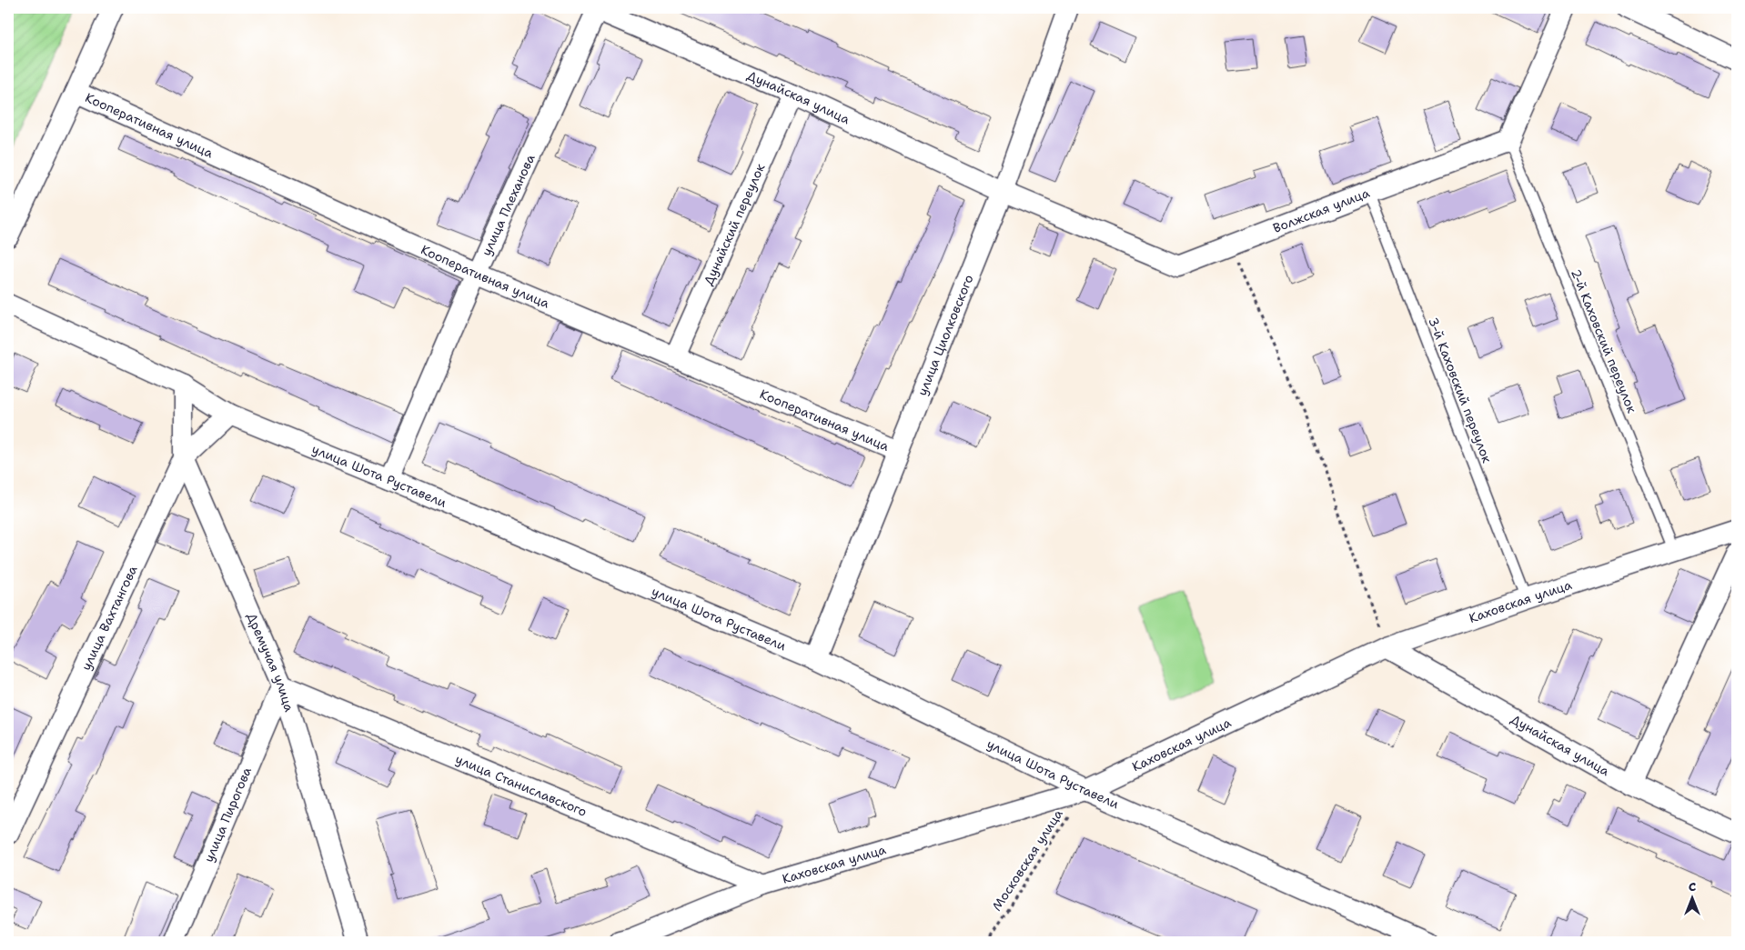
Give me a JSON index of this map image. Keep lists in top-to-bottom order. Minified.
{"streets":{"street":["Дунайская улица","Кооперативная улица","улица Плеханова","Волжская улица","Дунайский переулок","улица Циолковского","улица Шота Руставели","Каховская улица","улица Вахтангова","Дремучая улица","улица Станиславского","улица Пирогова"],"lane":["2-й Каховский переулок","3-й Каховский переулок"],"path":["Московская улица"]},"crossings":[["Дунайская улица","улица Плеханова"],["Дунайская улица","Волжская улица"],["Дунайская улица","Дунайский переулок"],["Дунайская улица","улица Циолковского"],["Дунайская улица","Каховская улица"],["Кооперативная улица","улица Плеханова"],["Кооперативная улица","Дунайский переулок"],["Кооперативная улица","улица Циолковского"],["улица Плеханова","улица Шота Руставели"],["Волжская улица","улица Циолковского"],["Волжская улица","2-й Каховский переулок"],["Волжская улица","3-й Каховский переулок"],["улица Циолковского","улица Шота Руставели"],["2-й Каховский переулок","Каховская улица"],["3-й Каховский переулок","Каховская улица"],["улица Шота Руставели","Каховская улица"],["улица Шота Руставели","улица Вахтангова"],["улица Шота Руставели","Дремучая улица"],["улица Шота Руставели","Московская улица"],["Каховская улица","улица Станиславского"],["Каховская улица","Московская улица"],["улица Вахтангова","Дремучая улица"],["Дремучая улица","улица Станиславского"],["Дремучая улица","улица Пирогова"],["улица Станиславского","улица Пирогова"]],"north":"top"}
